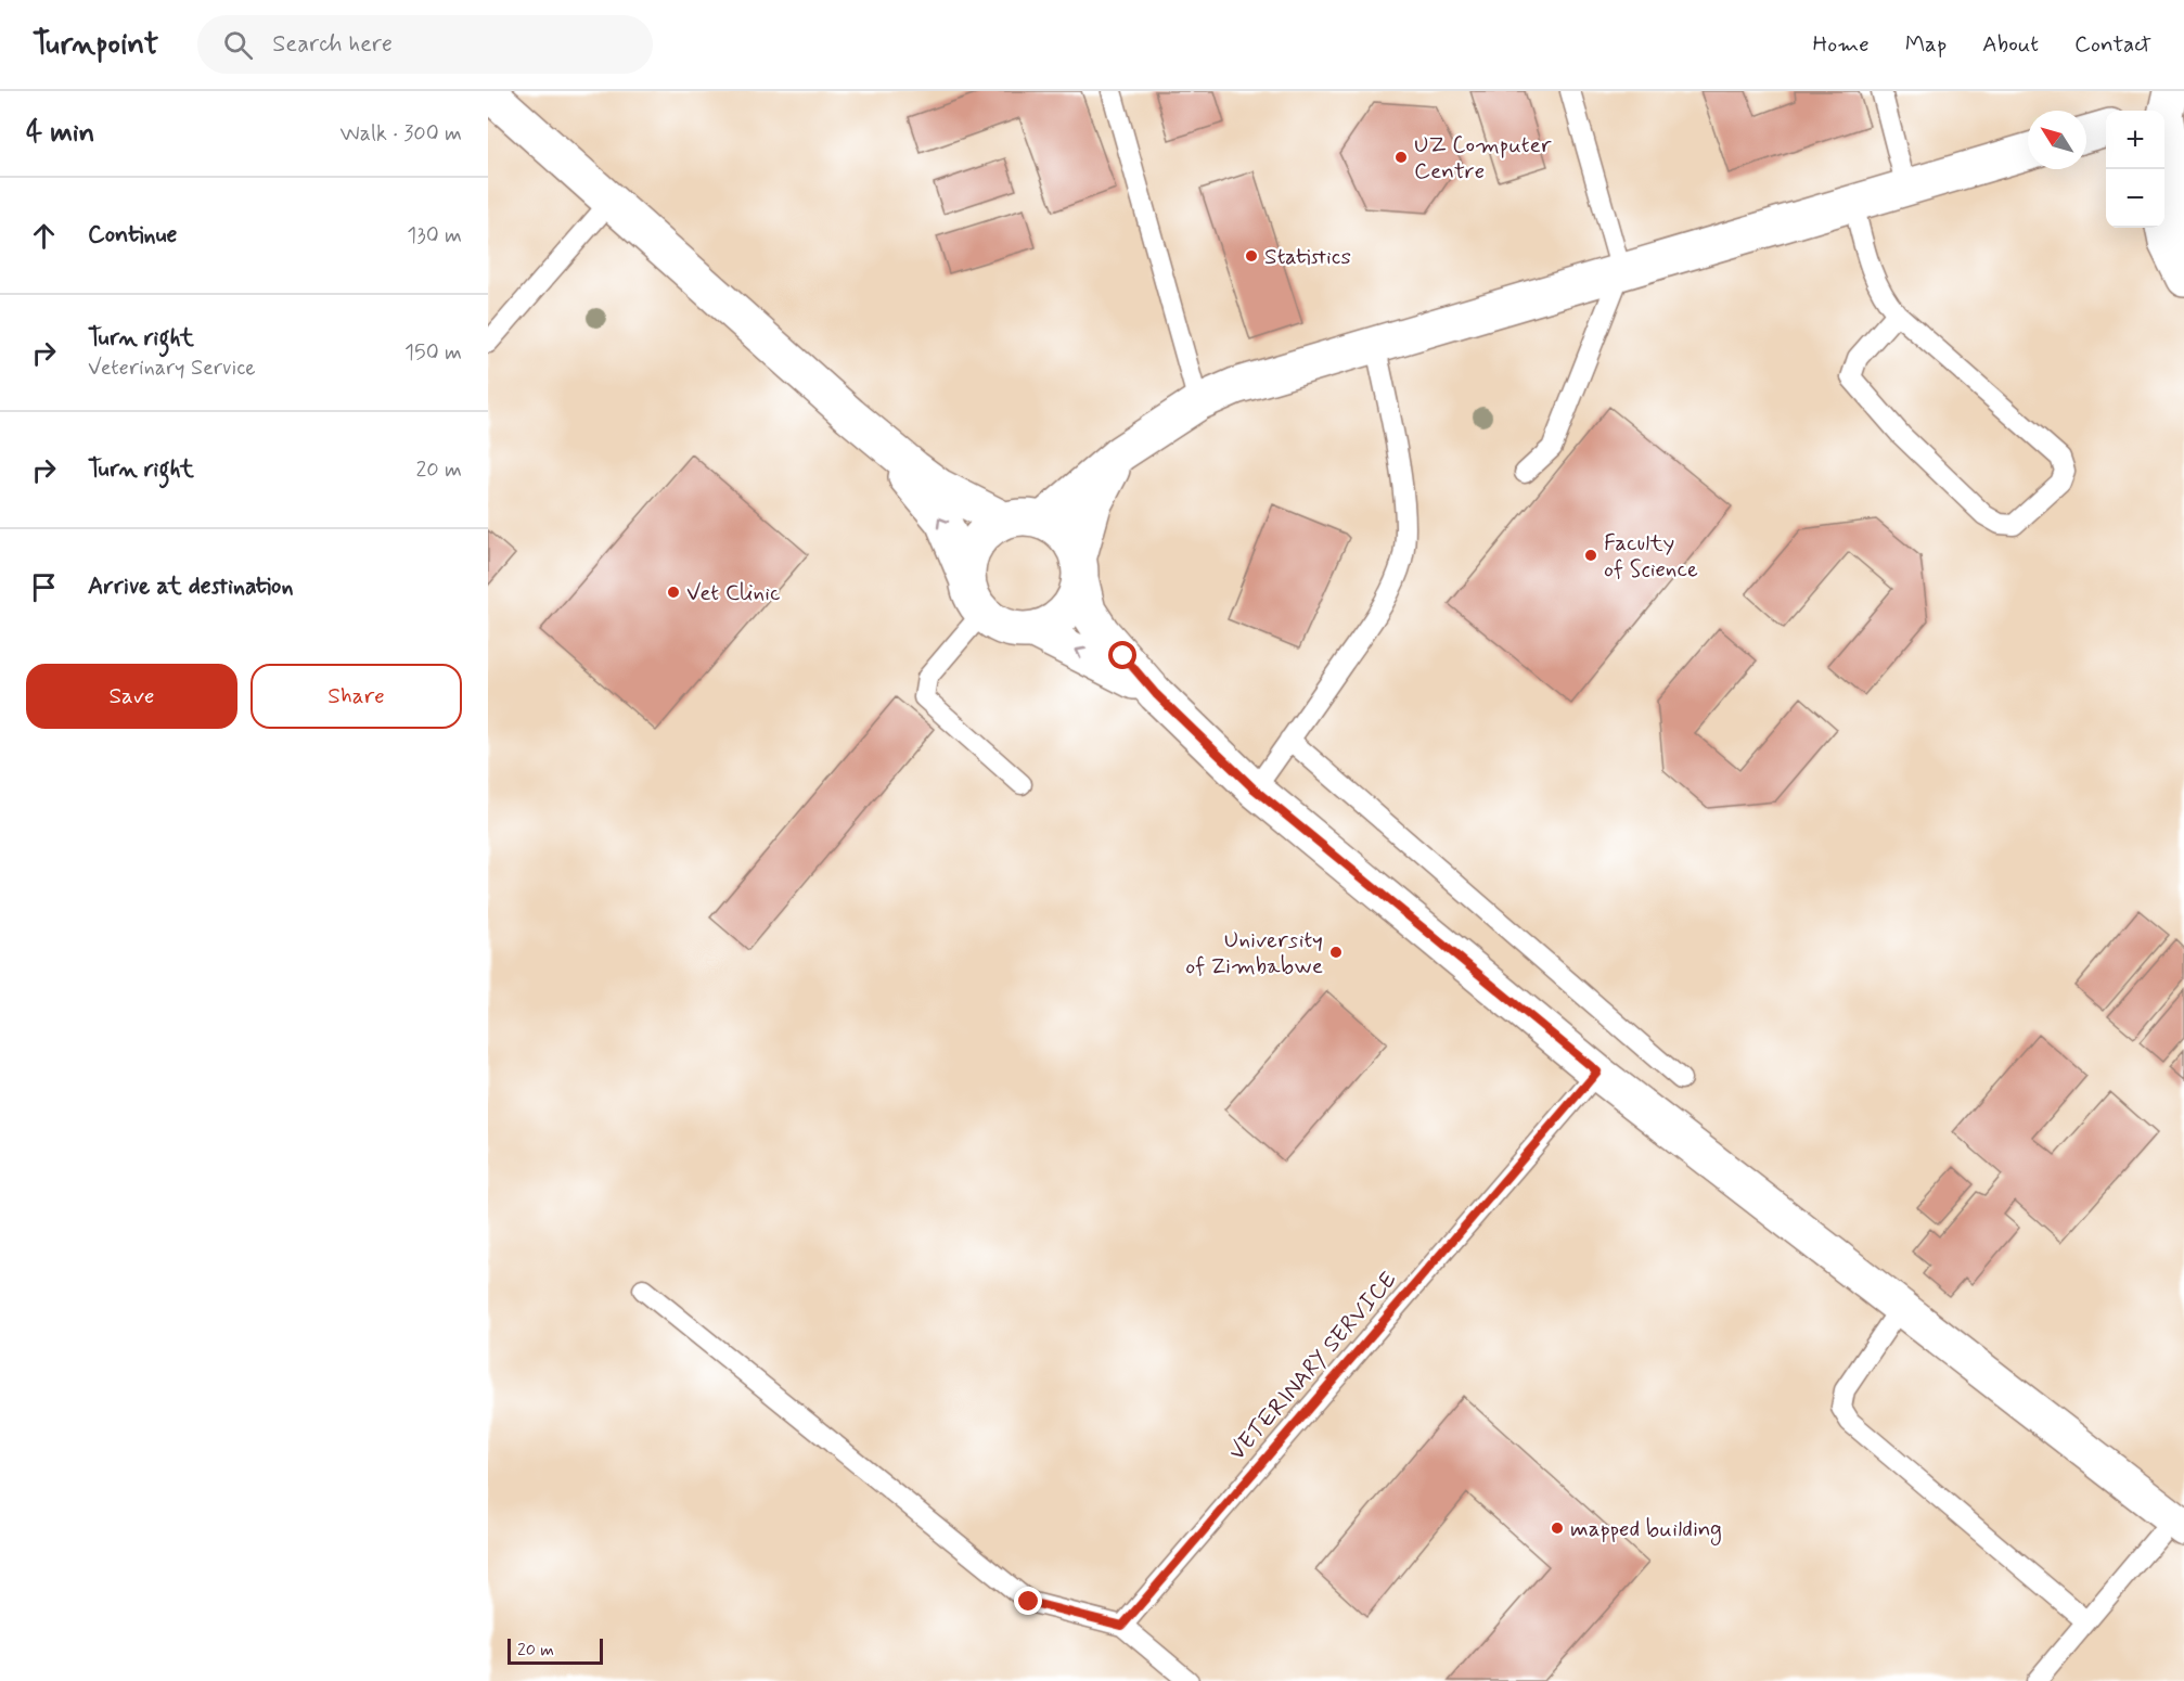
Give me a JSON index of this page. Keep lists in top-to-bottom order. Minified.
{"streets":{"lane":["VETERINARY SERVICE"]},"places":["UZ Computer Centre","Statistics","Faculty of Science","Vet Clinic","University of Zimbabwe","mapped building"],"scale_bar":"20 m","north":"top left","page":{"header":"Turnpoint","search":"Search here","nav":["Home","Map","About","Contact"],"heading":["4 min","Walk · 300 m"],"map_buttons":["+","−"],"list":[["Continue","130 m"],["Turn right","Veterinary Service","150 m"],["Turn right","20 m"],"Arrive at destination"],"buttons":["Save","Share"],"scale":"20 m"}}
